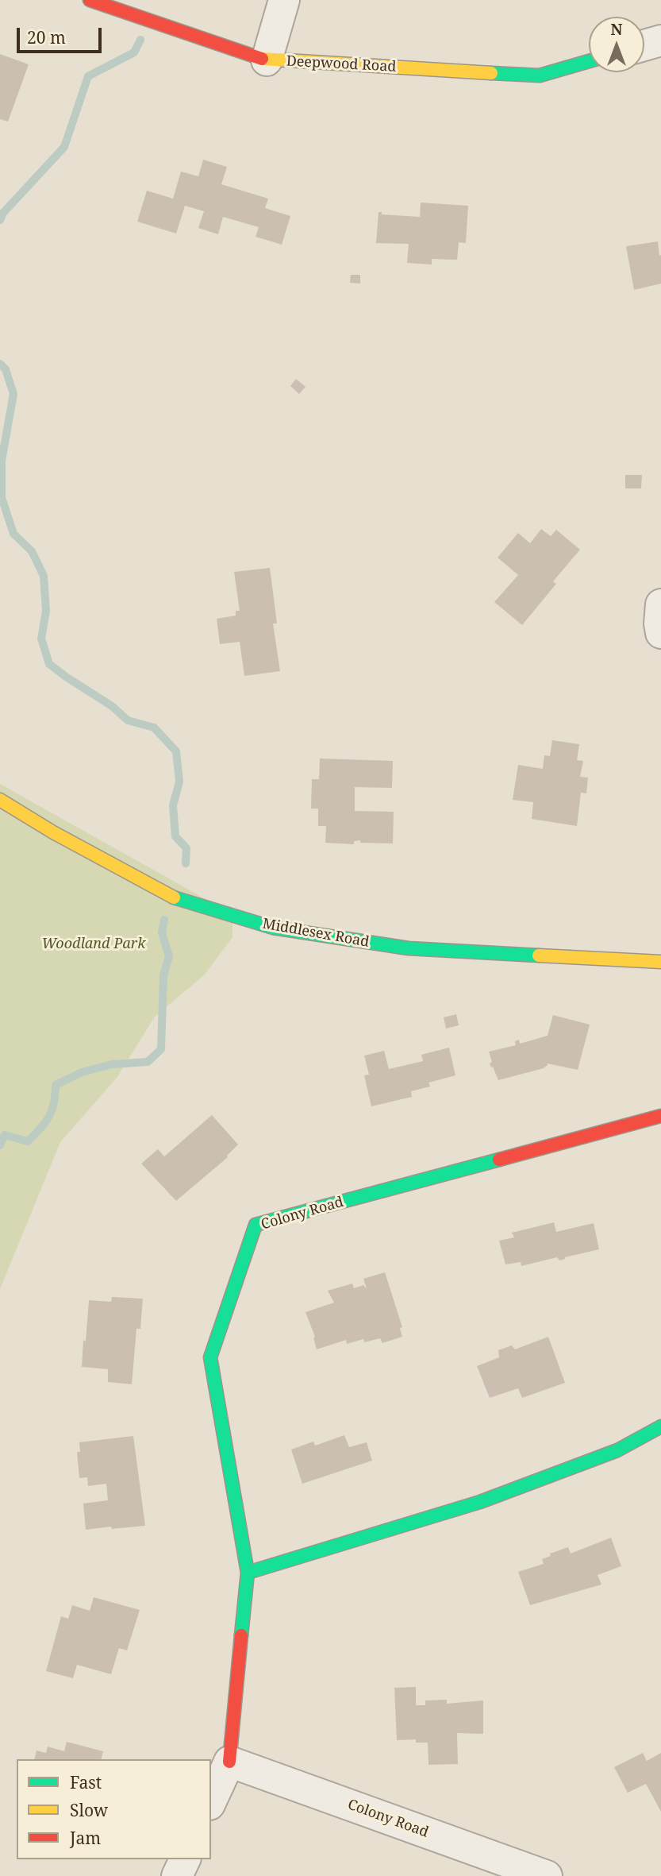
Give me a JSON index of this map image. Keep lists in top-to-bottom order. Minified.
{"streets":{"street":["Deepwood Road","Middlesex Road","Colony Road"]},"parks":["Woodland Park"],"legend":["Fast","Slow","Jam"],"scale_bar":"20 m","north":"top"}
